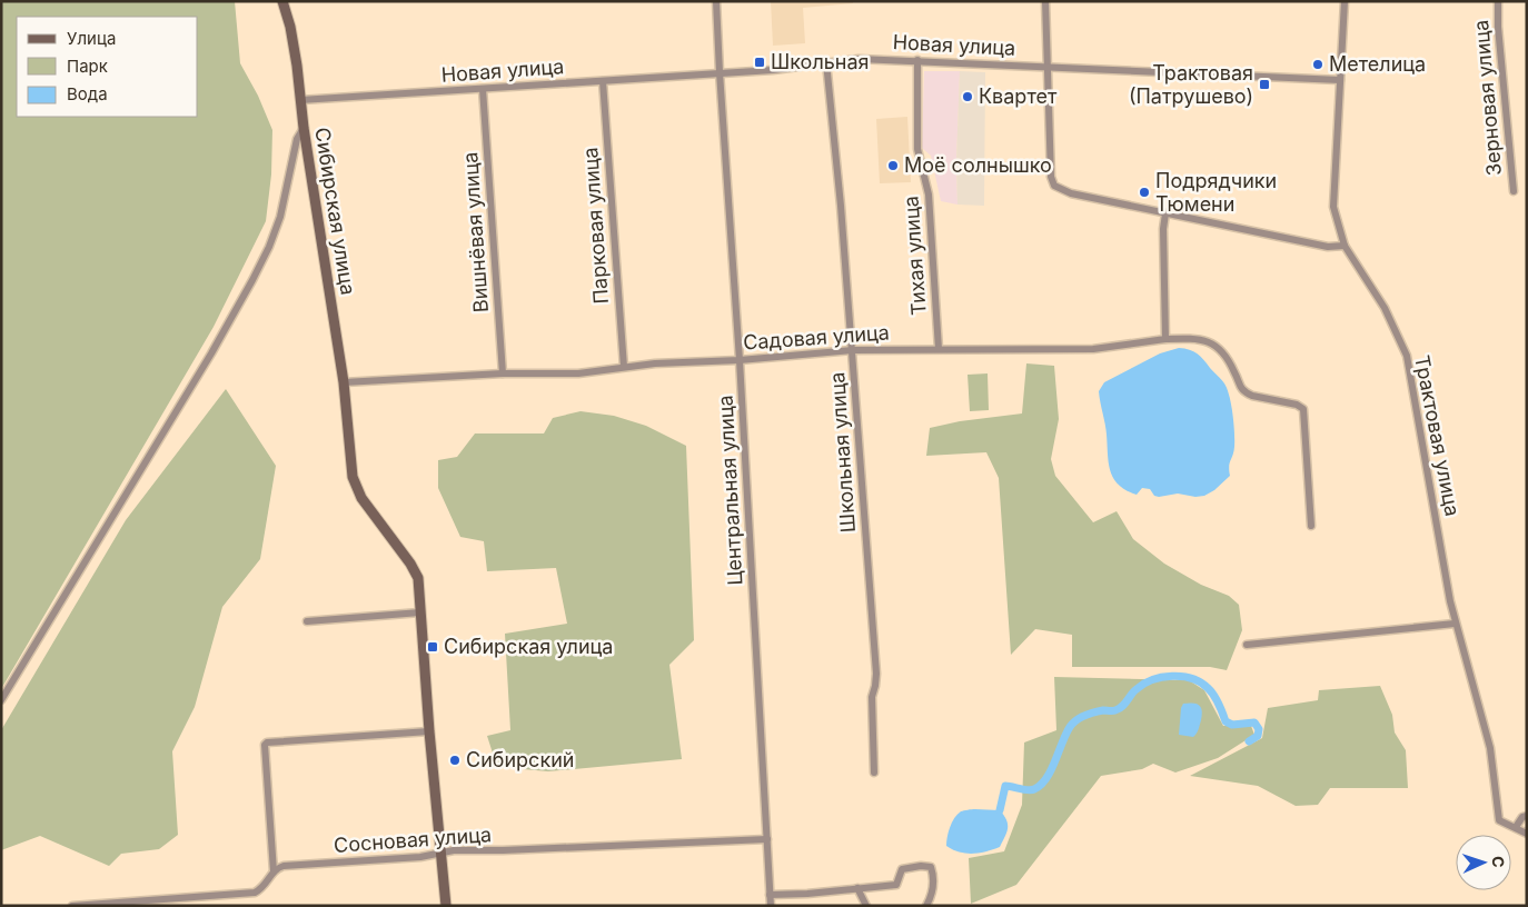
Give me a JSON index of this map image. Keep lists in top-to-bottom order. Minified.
{"streets":{"street":["Новая улица","Зерновая улица","Сибирская улица","Парковая улица","Вишнёвая улица","Тихая улица","Садовая улица","Трактовая улица","Школьная улица","Центральная улица","Сосновая улица"]},"crossings":[["Новая улица","Сибирская улица"],["Новая улица","Парковая улица"],["Новая улица","Вишнёвая улица"],["Новая улица","Тихая улица"],["Новая улица","Трактовая улица"],["Новая улица","Школьная улица"],["Новая улица","Центральная улица"],["Сибирская улица","Садовая улица"],["Сибирская улица","Сосновая улица"],["Парковая улица","Садовая улица"],["Вишнёвая улица","Садовая улица"],["Тихая улица","Садовая улица"],["Садовая улица","Школьная улица"],["Садовая улица","Центральная улица"],["Центральная улица","Сосновая улица"]],"places":{"transit":["Школьная","Трактовая (Патрушево)","Сибирская улица"],"other":["Метелица","Квартет","Моё солнышко","Подрядчики Тюмени","Сибирский"]},"legend":["Улица","Парк","Вода"],"north":"right"}
